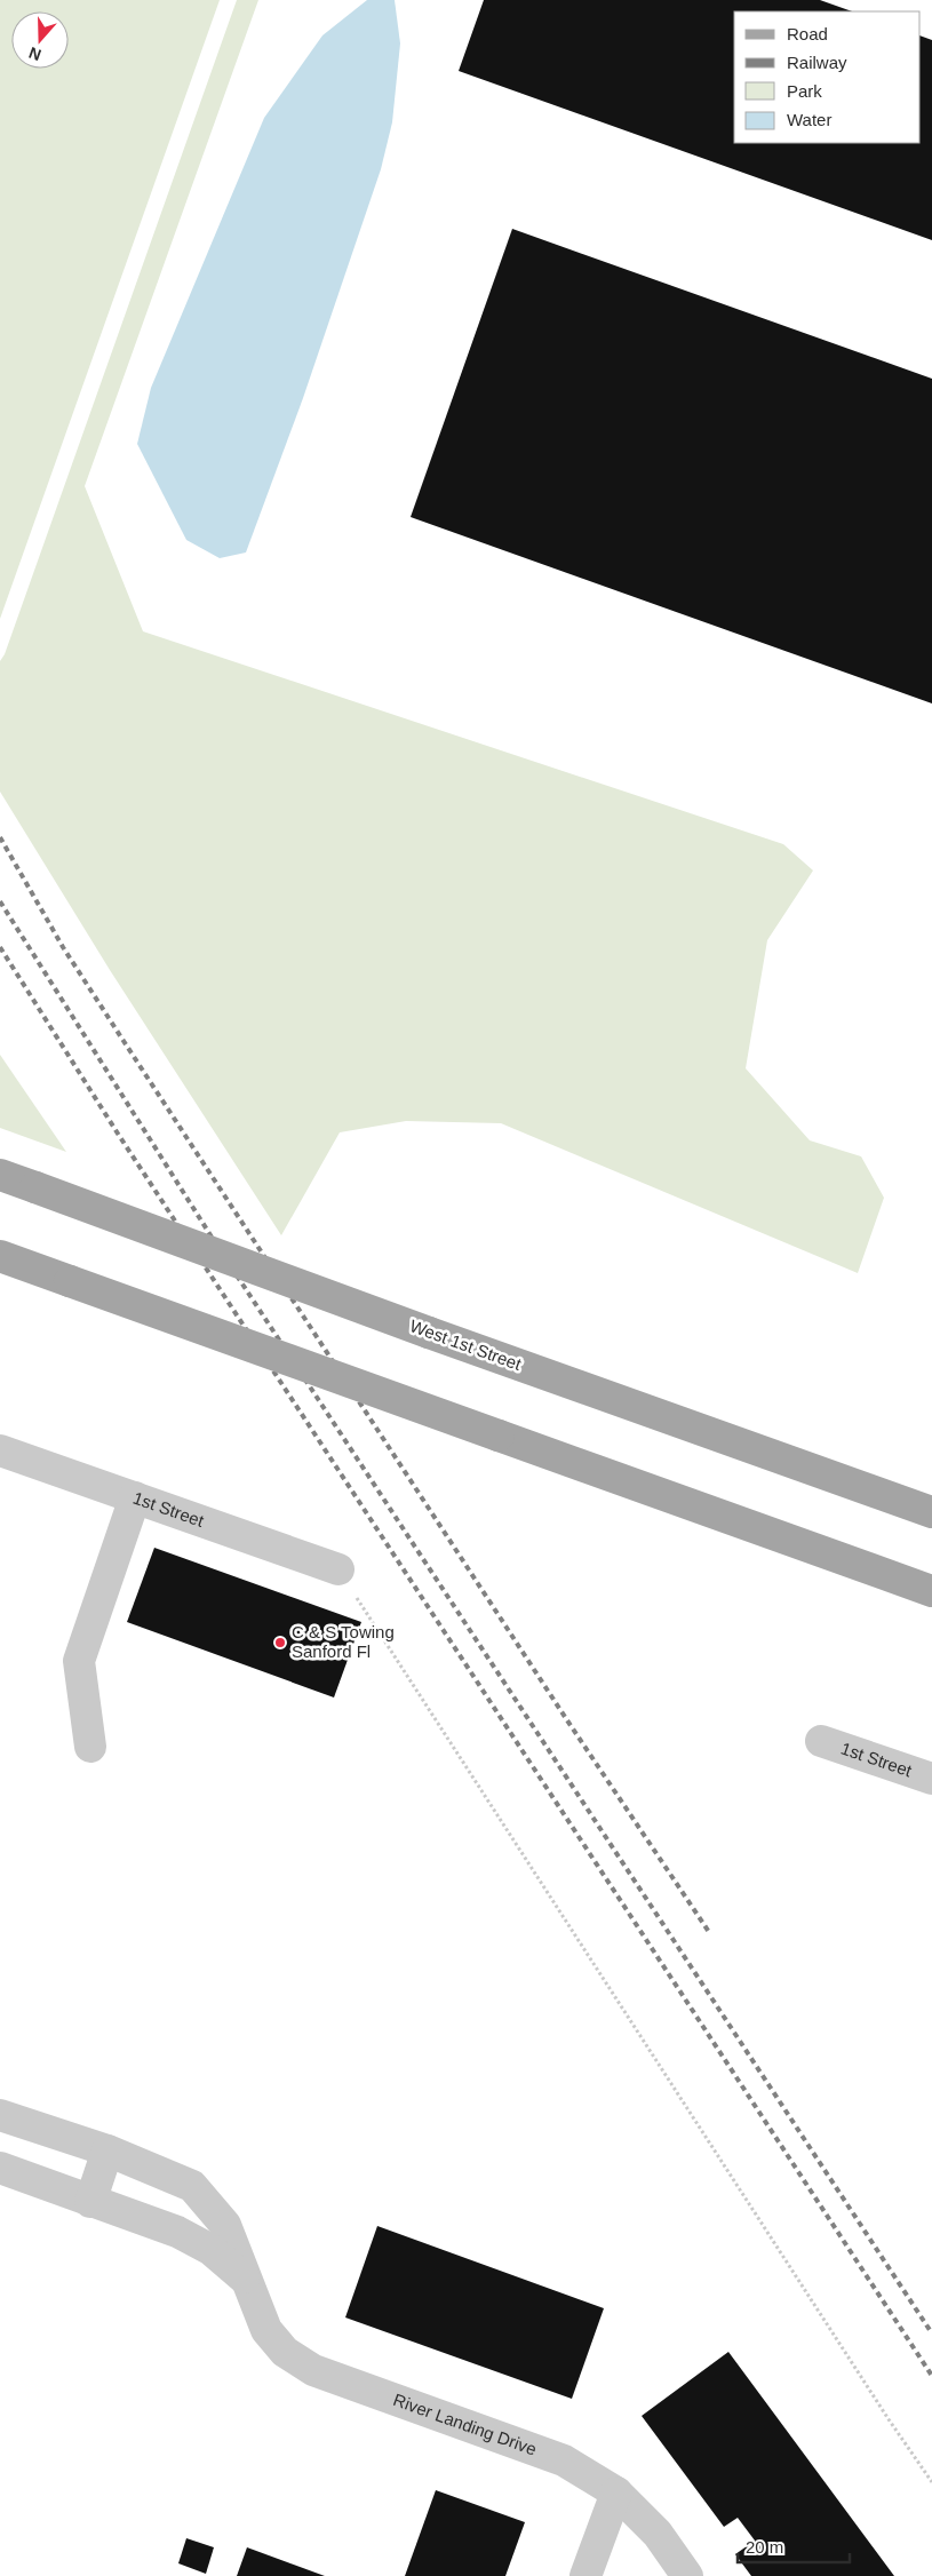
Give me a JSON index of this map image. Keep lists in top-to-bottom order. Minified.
{"streets":{"main road":["West 1st Street"],"street":["1st Street","River Landing Drive"]},"places":["C & S Towing Sanford Fl"],"legend":["Road","Railway","Park","Water"],"scale_bar":"20 m","north":"bottom"}
